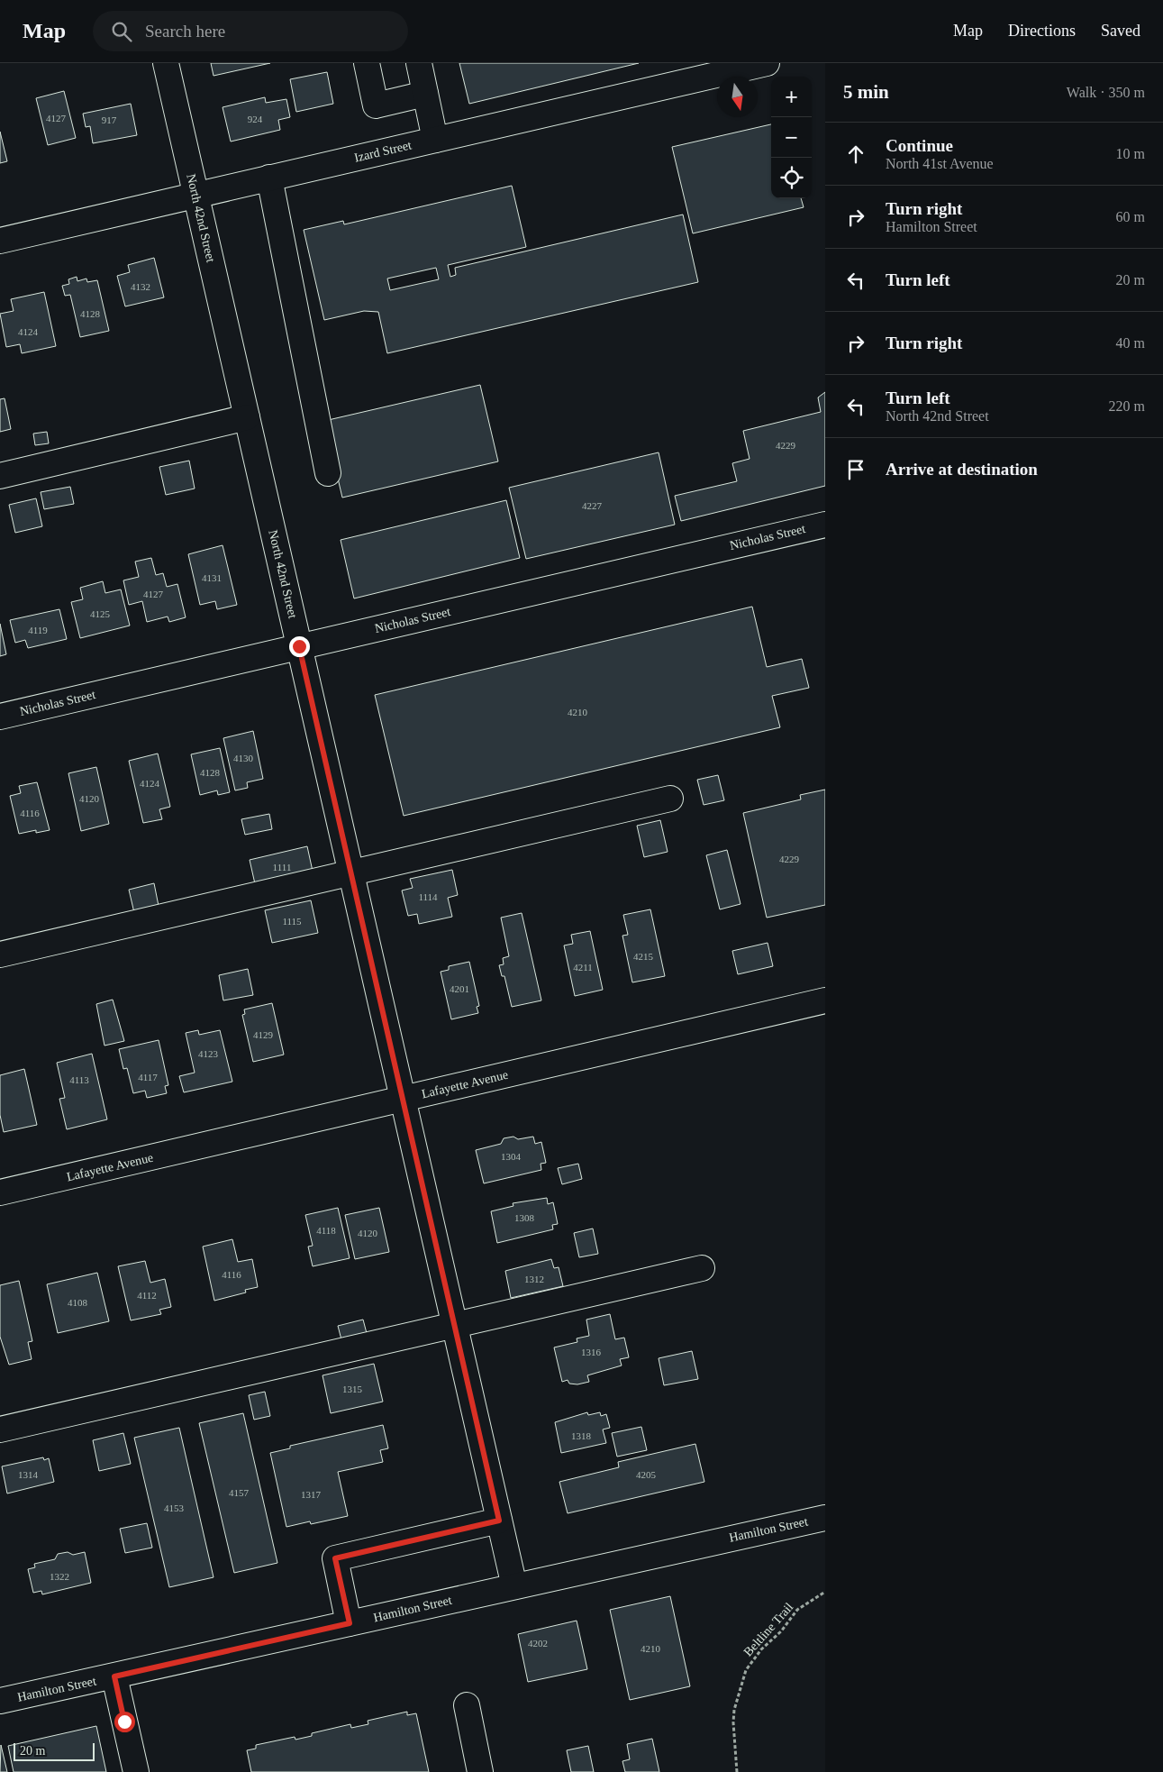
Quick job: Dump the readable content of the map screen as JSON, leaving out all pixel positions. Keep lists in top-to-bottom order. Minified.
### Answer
{"streets":{"street":["Izard Street","North 42nd Street","Nicholas Street","Lafayette Avenue","Hamilton Street"],"path":["Beltline Trail"]},"crossings":[["Izard Street","North 42nd Street"],["North 42nd Street","Nicholas Street"],["North 42nd Street","Lafayette Avenue"],["North 42nd Street","Hamilton Street"]],"house_numbers":["4127","924","917","4132","4128","4124","4229","4227","4131","4127","4125","4119","4210","4130","4128","4124","4120","4116","4229","1111","1114","1115","4215","4211","4201","4129","4123","4117","4113","1304","1308","4118","4120","4116","1312","4112","4108","1316","1315","1318","1314","4205","4157","1317","4153","1322","4202","4210"],"scale_bar":"20 m","north":"bottom","page":{"header":"Map","search":"Search here","nav":["Map","Directions","Saved"],"heading":["5 min","Walk · 350 m"],"map_buttons":["+","−"],"list":[["Continue","North 41st Avenue","10 m"],["Turn right","Hamilton Street","60 m"],["Turn left","20 m"],["Turn right","40 m"],["Turn left","North 42nd Street","220 m"],"Arrive at destination"],"scale":"20 m"}}
